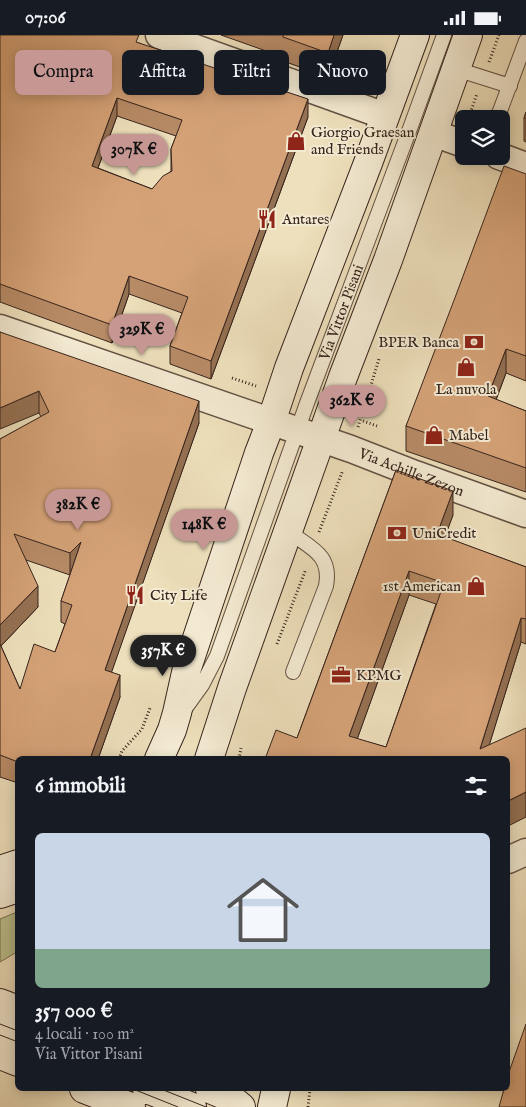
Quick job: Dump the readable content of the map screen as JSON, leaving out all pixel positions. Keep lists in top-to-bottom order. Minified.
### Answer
{"streets":{"street":["Via Vittor Pisani","Via Achille Zezon"]},"crossings":[["Via Vittor Pisani","Via Achille Zezon"]],"places":{"shop":["Giorgio Graesan and Friends","La nuvola","Mabel","1st American"],"restaurant":["Antares","City Life"],"bank":["BPER Banca","UniCredit"],"office":["KPMG"]},"page":{"status":"07:06","chip":["Compra","Affitta","Filtri","Nuovo"],"price":["307K €","329K €","362K €","382K €","148K €","357K €"],"heading":"6 immobili","list":[{"name":"357 000 €","note":"4 locali · 100 m² · Via Vittor Pisani"}]}}
